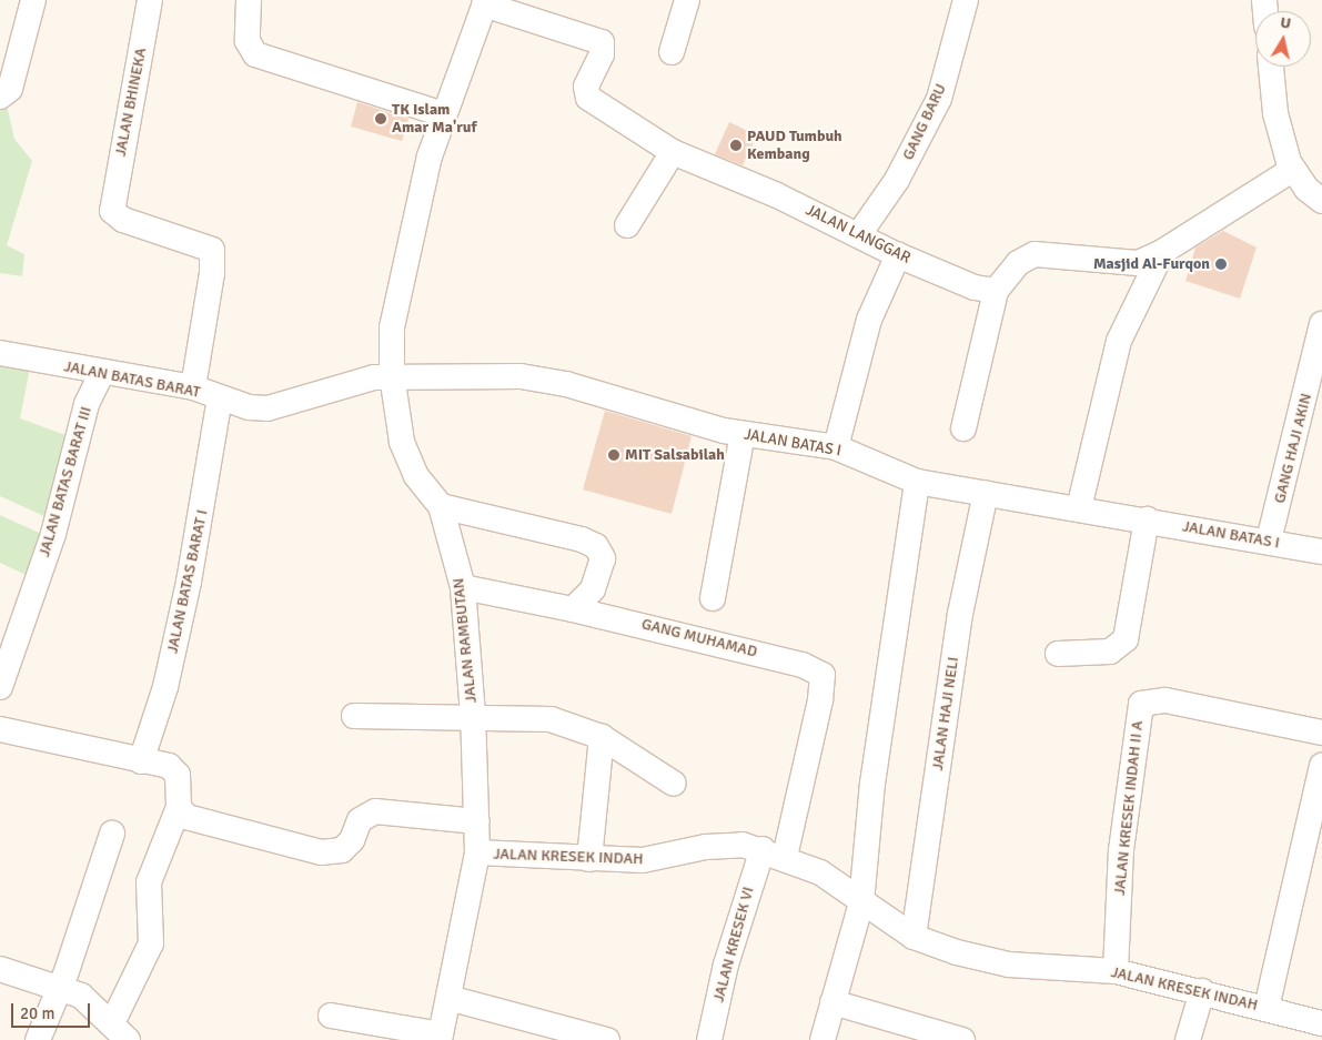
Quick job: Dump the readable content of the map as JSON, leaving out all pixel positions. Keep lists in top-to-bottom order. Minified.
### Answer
{"streets":{"street":["JALAN BHINEKA","GANG BARU","JALAN LANGGAR","JALAN BATAS BARAT","JALAN BATAS I","GANG HAJI AKIN","JALAN BATAS BARAT III","JALAN BATAS BARAT I","GANG MUHAMAD","JALAN RAMBUTAN","JALAN HAJI NELI","JALAN KRESEK INDAH II A","JALAN KRESEK INDAH","JALAN KRESEK VI"]},"crossings":[["JALAN BHINEKA","JALAN BATAS BARAT"],["GANG BARU","JALAN LANGGAR"],["JALAN LANGGAR","JALAN RAMBUTAN"],["JALAN BATAS BARAT","JALAN BATAS I"],["JALAN BATAS BARAT","JALAN BATAS BARAT III"],["JALAN BATAS BARAT","JALAN BATAS BARAT I"],["JALAN BATAS BARAT","JALAN RAMBUTAN"],["JALAN BATAS I","GANG HAJI AKIN"],["JALAN BATAS I","JALAN RAMBUTAN"],["JALAN BATAS I","JALAN HAJI NELI"],["GANG MUHAMAD","JALAN RAMBUTAN"],["GANG MUHAMAD","JALAN KRESEK VI"],["JALAN RAMBUTAN","JALAN KRESEK INDAH"],["JALAN HAJI NELI","JALAN KRESEK INDAH"],["JALAN KRESEK INDAH II A","JALAN KRESEK INDAH"],["JALAN KRESEK INDAH","JALAN KRESEK VI"]],"places":["TK Islam Amar Ma'ruf","PAUD Tumbuh Kembang","Masjid Al-Furqon","MIT Salsabilah"],"scale_bar":"20 m","north":"top"}
